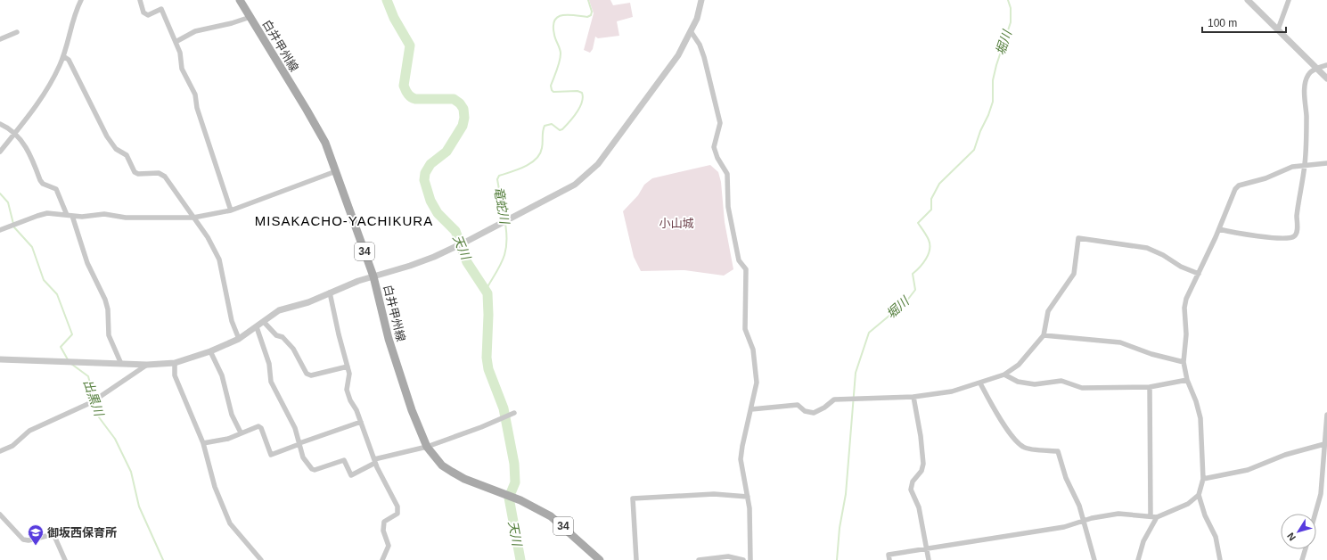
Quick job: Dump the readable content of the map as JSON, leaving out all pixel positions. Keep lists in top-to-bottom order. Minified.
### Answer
{"streets":{"main road":["白井甲州線","34"]},"districts":["MISAKACHO-YACHIKURA"],"water":["堀川","竜蛇川","天川","出黒川"],"parks":["小山城"],"places":{"school or university":["御坂西保育所"]},"scale_bar":"100 m","north":"bottom left"}
